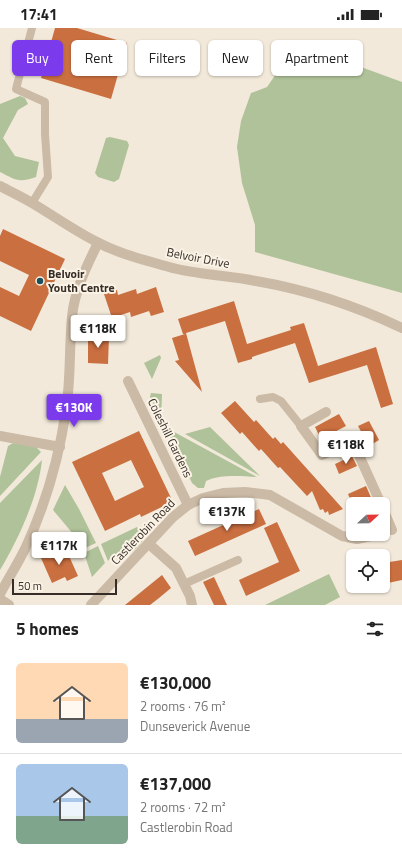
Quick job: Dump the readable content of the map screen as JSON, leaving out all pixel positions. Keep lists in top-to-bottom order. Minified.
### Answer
{"streets":{"street":["Belvoir Drive","Coleshill Gardens","Castlerobin Road"]},"crossings":[["Coleshill Gardens","Castlerobin Road"]],"places":["Belvoir Youth Centre"],"scale_bar":"50 m","north":"right","page":{"status":"17:41","chip":["Buy","Rent","Filters","New","Apartment"],"price":["€118K","€130K","€118K","€137K","€117K"],"scale":"50 m","heading":"5 homes","list":[{"name":"€130,000","note":"2 rooms · 76 m² · Dunseverick Avenue"},{"name":"€137,000","note":"2 rooms · 72 m² · Castlerobin Road"}]}}
